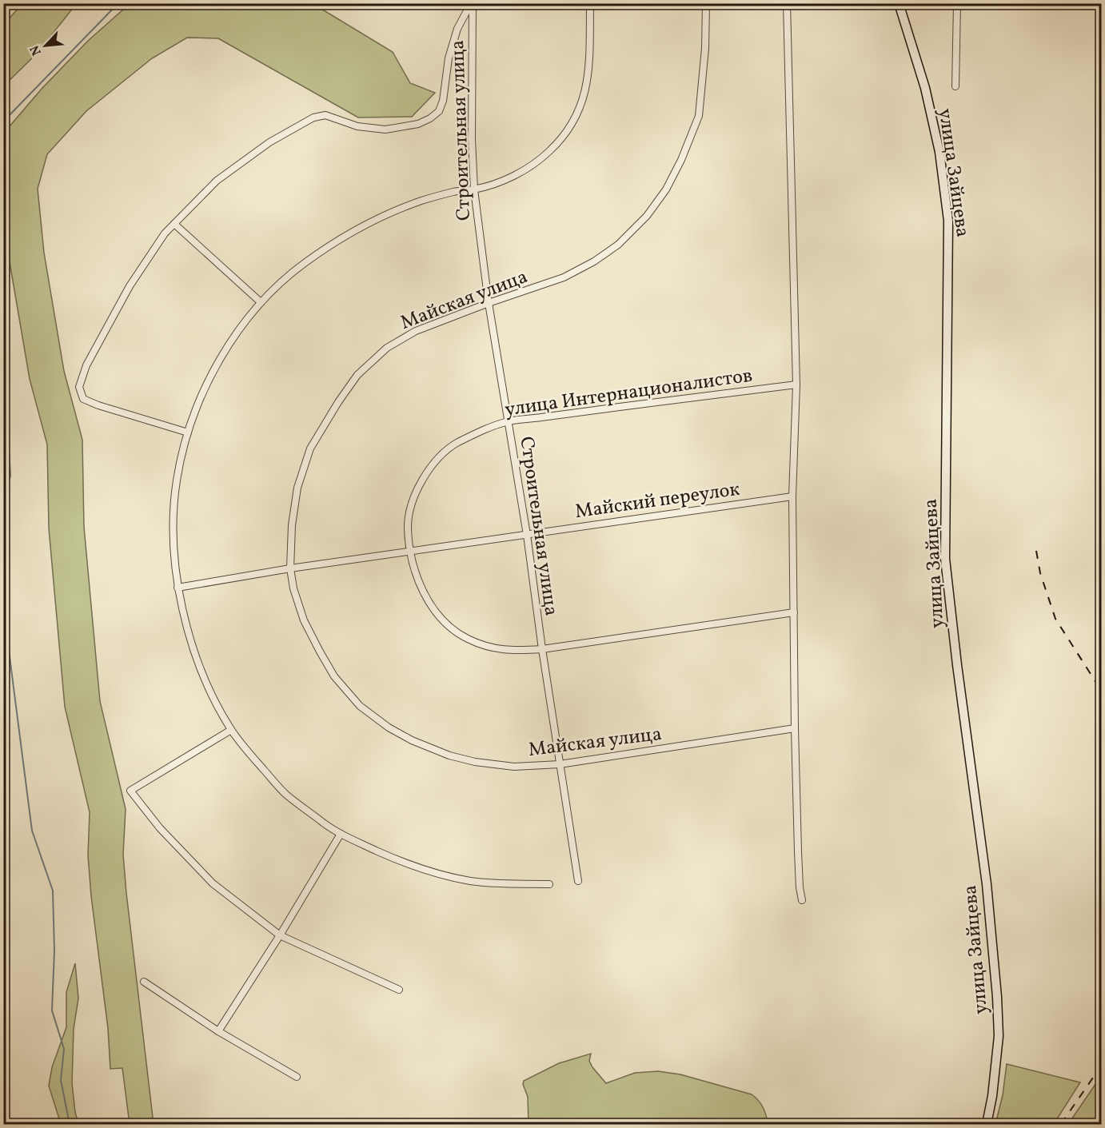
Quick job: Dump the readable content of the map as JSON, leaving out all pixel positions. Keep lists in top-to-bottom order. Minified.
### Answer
{"streets":{"street":["Строительная улица","улица Зайцева","Майская улица","улица Интернационалистов","Майский переулок"]},"crossings":[["Строительная улица","Майская улица"],["Строительная улица","улица Интернационалистов"],["Строительная улица","Майский переулок"],["Майская улица","Майский переулок"],["улица Интернационалистов","Майский переулок"]],"north":"bottom left"}
